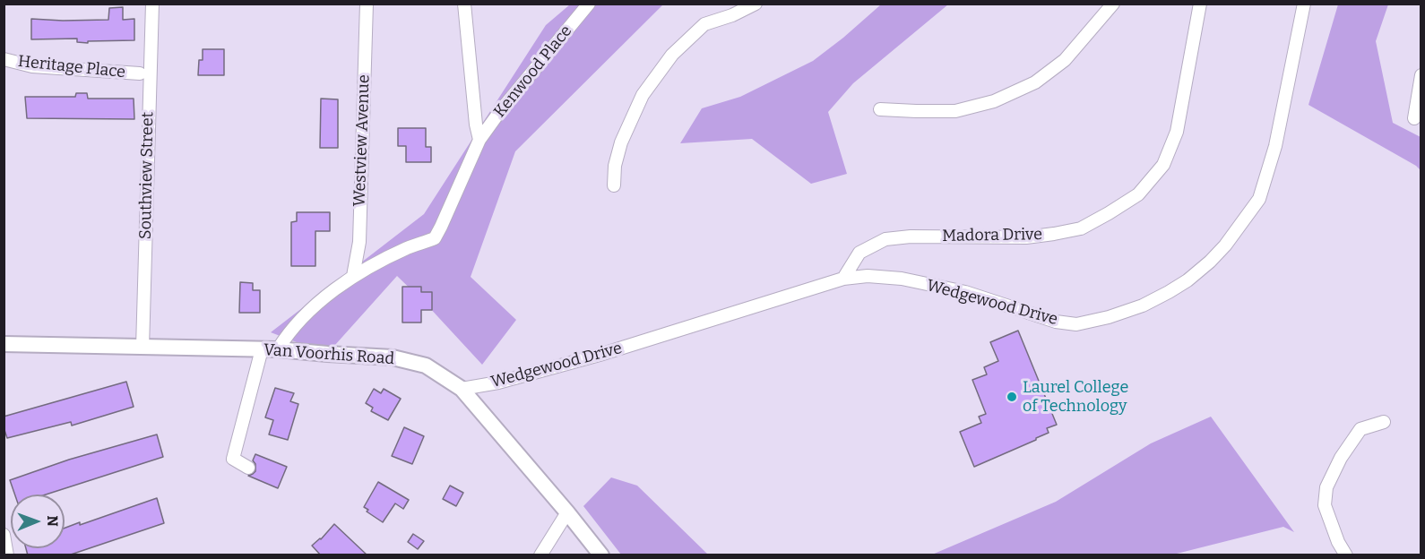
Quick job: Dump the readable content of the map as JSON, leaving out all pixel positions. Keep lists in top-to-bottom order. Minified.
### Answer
{"streets":{"street":["Heritage Place","Kenwood Place","Westview Avenue","Southview Street","Madora Drive","Wedgewood Drive","Van Voorhis Road"]},"crossings":[["Kenwood Place","Westview Avenue"],["Kenwood Place","Van Voorhis Road"],["Southview Street","Van Voorhis Road"],["Madora Drive","Wedgewood Drive"],["Wedgewood Drive","Van Voorhis Road"]],"places":["Laurel College of Technology"],"north":"right"}
